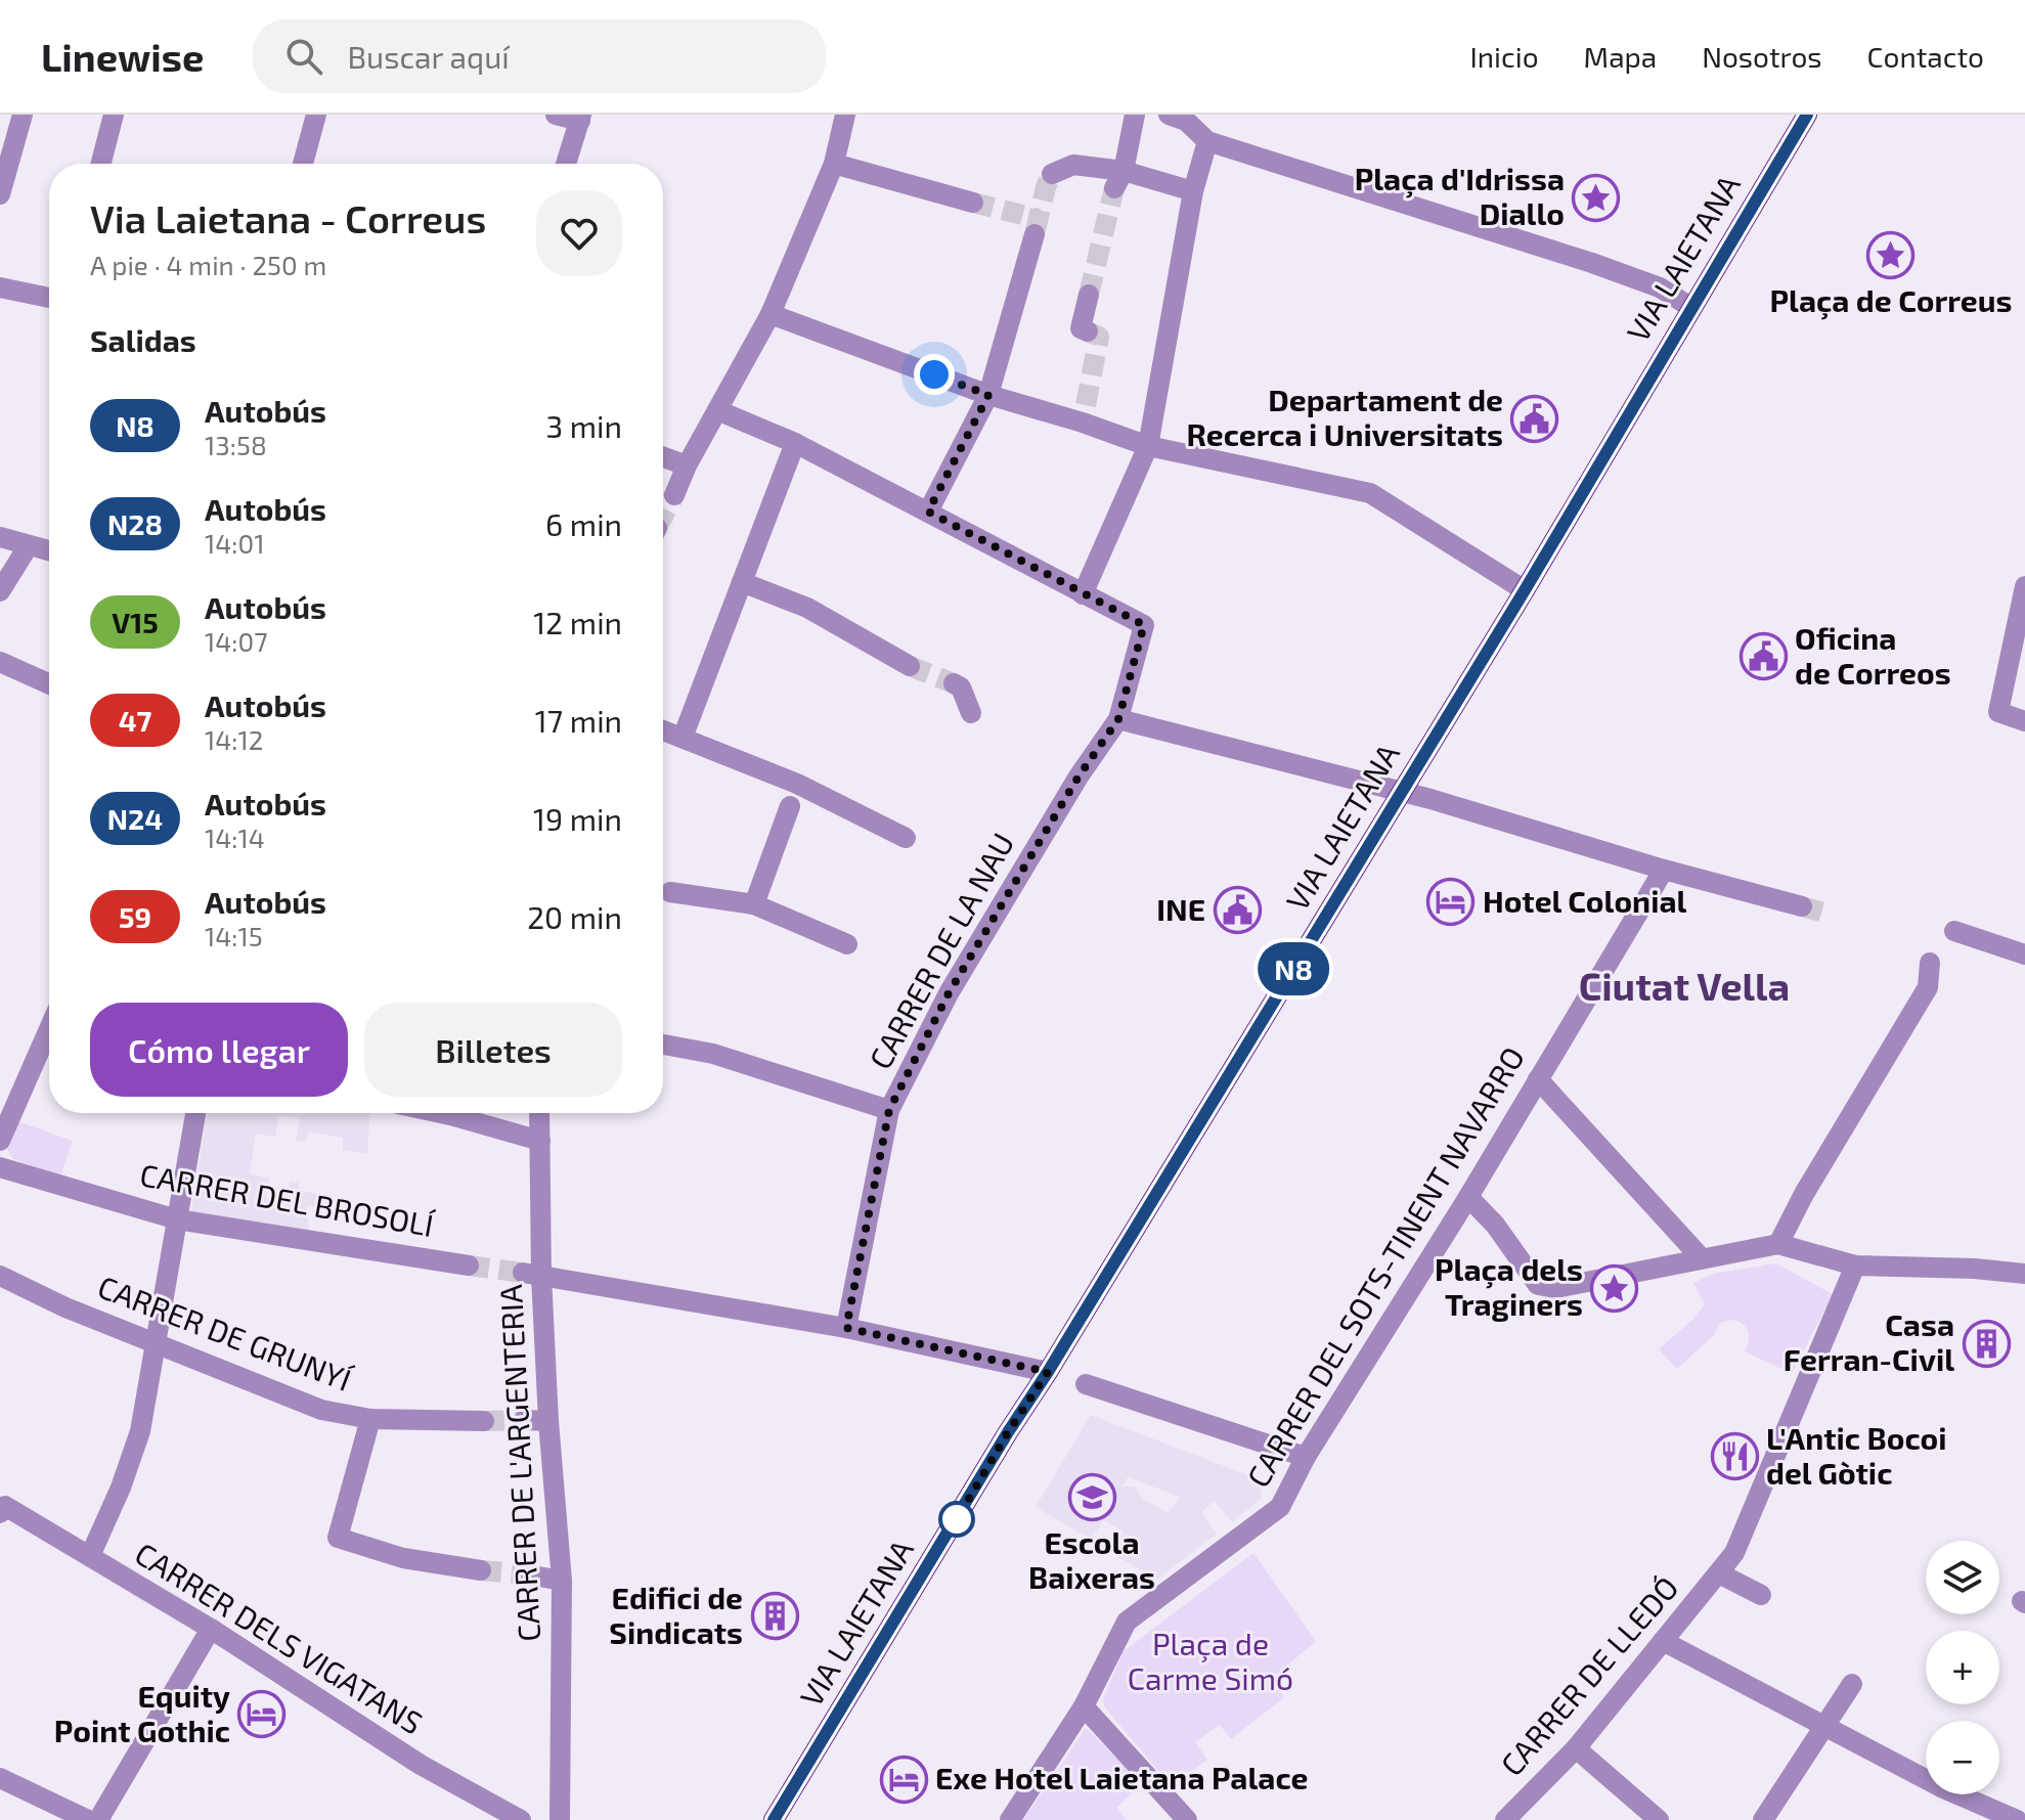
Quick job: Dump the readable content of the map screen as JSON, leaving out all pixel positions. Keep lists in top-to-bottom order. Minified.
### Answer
{"streets":{"main road":["VIA LAIETANA"],"street":["CARRER DE LA NAU","CARRER DEL BROSOLÍ","CARRER DEL SOTS-TINENT NAVARRO","CARRER DE GRUNYÍ","CARRER DE L'ARGENTERIA","CARRER DELS VIGATANS","CARRER DE LLEDÓ"]},"districts":["Ciutat Vella"],"parks":["Plaça de Carme Simó"],"places":{"place":["Plaça d'Idrissa Diallo","Plaça de Correus","Plaça dels Traginers"],"public building":["Departament de Recerca i Universitats","Oficina de Correos","INE"],"hotel":["Hotel Colonial","Equity Point Gothic","Exe Hotel Laietana Palace"],"building":["Casa Ferran-Civil","Edifici de Sindicats"],"restaurant":["L'Antic Bocoi del Gòtic"],"school or university":["Escola Baixeras"]},"lines":["bus line N8"],"page":{"header":"Linewise","search":"Buscar aquí","nav":["Inicio","Mapa","Nosotros","Contacto"],"on_map":"N8","heading":[["Via Laietana - Correus","A pie · 4 min · 250 m"],"Salidas"],"list":[{"mark":"N8","name":"Autobús","note":"13:58","value":"3 min"},{"mark":"N28","name":"Autobús","note":"14:01","value":"6 min"},{"mark":"V15","name":"Autobús","note":"14:07","value":"12 min"},{"mark":"47","name":"Autobús","note":"14:12","value":"17 min"},{"mark":"N24","name":"Autobús","note":"14:14","value":"19 min"},{"mark":"59","name":"Autobús","note":"14:15","value":"20 min"}],"buttons":["Cómo llegar","Billetes"],"map_buttons":["+","−"]}}
